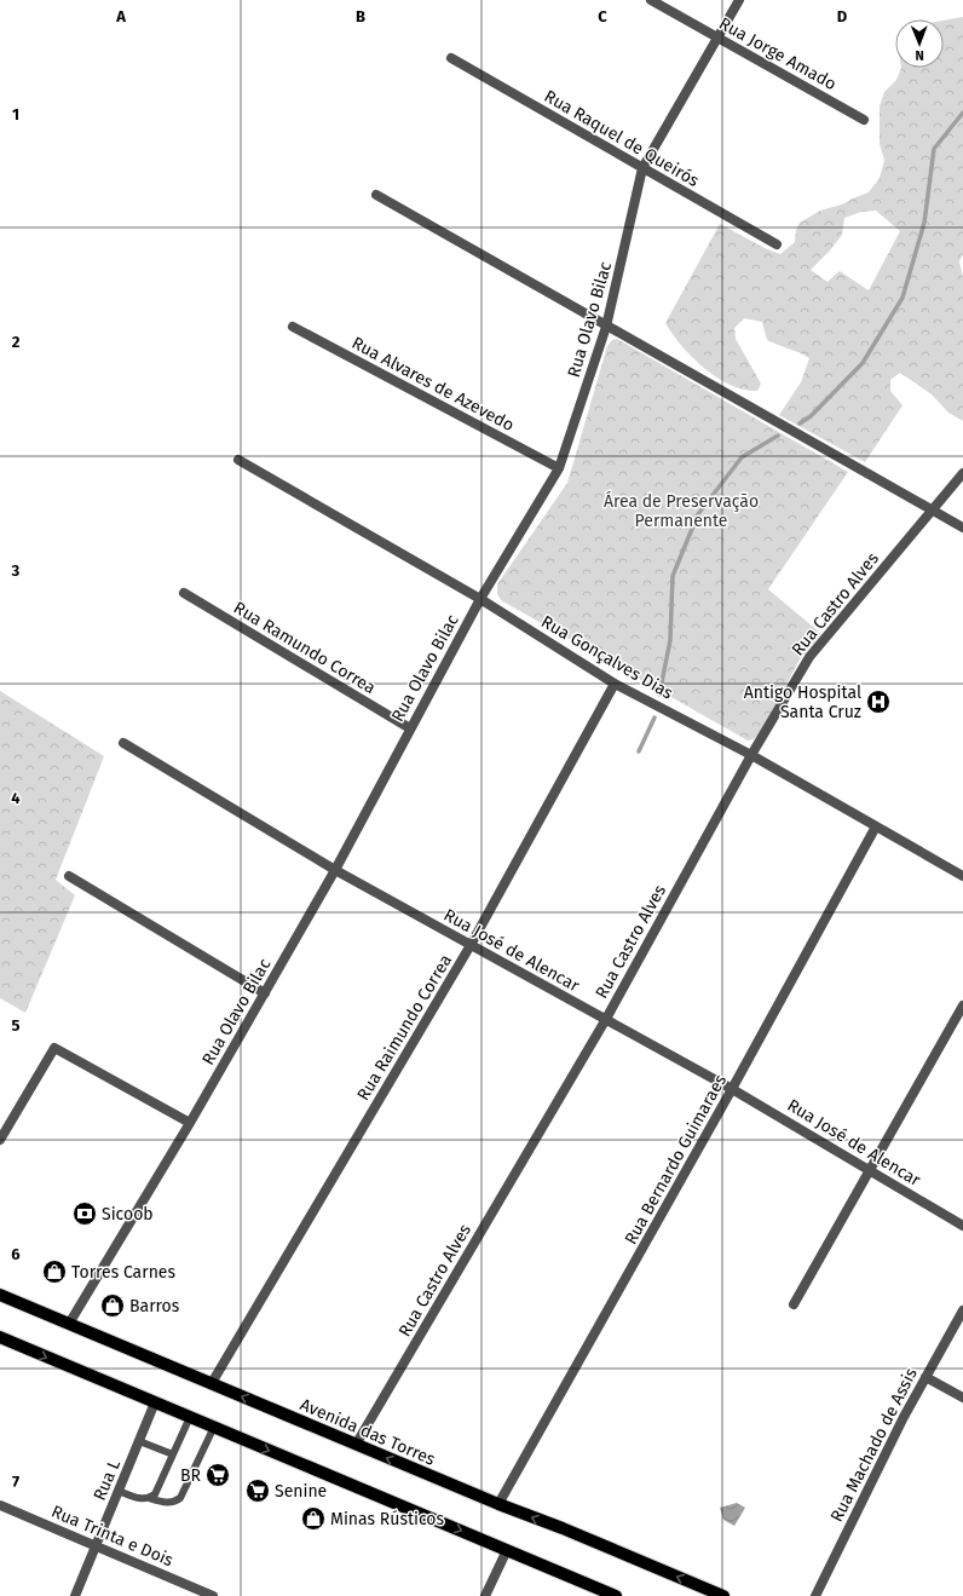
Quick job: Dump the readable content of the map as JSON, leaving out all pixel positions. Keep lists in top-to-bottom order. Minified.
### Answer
{"streets":{"main road":["Avenida das Torres"],"street":["Rua Jorge Amado","Rua Raquel de Queirós","Rua Olavo Bilac","Rua Alvares de Azevedo","Rua Castro Alves","Rua Ramundo Correa","Rua Gonçalves Dias","Rua José de Alencar","Rua Raimundo Correa","Rua Bernardo Guimaraes","Rua Machado de Assis","Rua L","Rua Trinta e Dois"]},"crossings":[["Rua Jorge Amado","Rua Olavo Bilac"],["Rua Raquel de Queirós","Rua Olavo Bilac"],["Rua Olavo Bilac","Rua Alvares de Azevedo"],["Rua Olavo Bilac","Rua Ramundo Correa"],["Rua Olavo Bilac","Rua Gonçalves Dias"],["Rua Olavo Bilac","Rua José de Alencar"],["Rua Olavo Bilac","Avenida das Torres"],["Rua Castro Alves","Rua Gonçalves Dias"],["Rua Castro Alves","Rua José de Alencar"],["Rua Castro Alves","Avenida das Torres"],["Rua Gonçalves Dias","Rua Raimundo Correa"],["Rua Gonçalves Dias","Rua Bernardo Guimaraes"],["Rua José de Alencar","Rua Raimundo Correa"],["Rua José de Alencar","Rua Bernardo Guimaraes"],["Rua Raimundo Correa","Avenida das Torres"],["Rua Bernardo Guimaraes","Avenida das Torres"],["Rua L","Rua Trinta e Dois"]],"parks":["Área de Preservação Permanente"],"places":{"hospital":["Antigo Hospital Santa Cruz"],"bank":["Sicoob"],"shop":["Torres Carnes","Barros","Minas Rústicos"],"supermarket":["BR","Senine"]},"north":"bottom","grid":{"columns":["A","B","C","D"],"rows":["1","2","3","4","5","6","7"]}}
